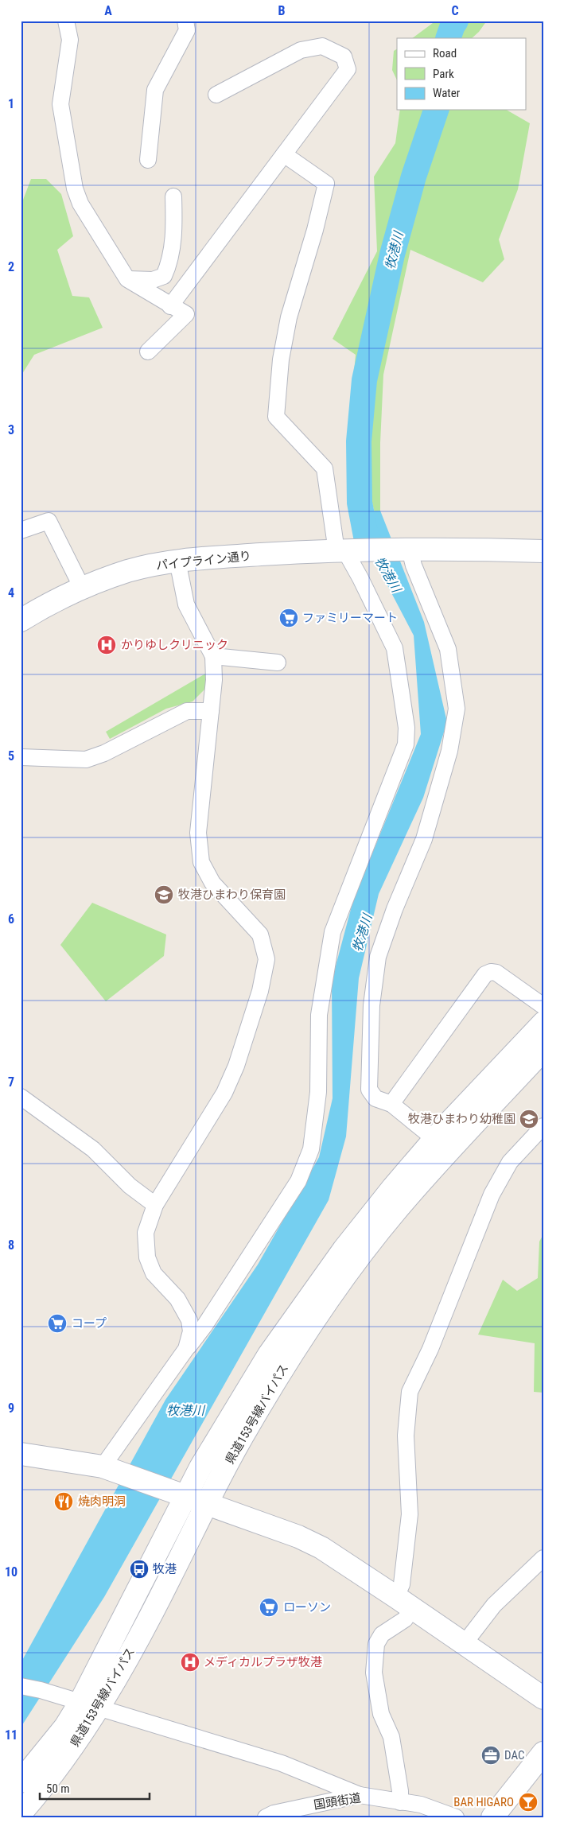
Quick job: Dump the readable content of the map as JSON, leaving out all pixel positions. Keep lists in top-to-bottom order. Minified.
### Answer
{"streets":{"main road":["パイプライン通り","県道153号線バイパス"],"street":["国頭街道"]},"water":["牧港川"],"places":{"supermarket":["ファミリーマート","コープ","ローソン"],"hospital":["かりゆしクリニック","メディカルプラザ牧港"],"school or university":["牧港ひまわり保育園","牧港ひまわり幼稚園"],"restaurant":["焼肉明洞"],"bus stop":["牧港"],"office":["DAC"],"bar":["BAR HIGARO"]},"legend":["Road","Park","Water"],"scale_bar":"50 m","grid":{"columns":["A","B","C"],"rows":["1","2","3","4","5","6","7","8","9","10","11"]}}
